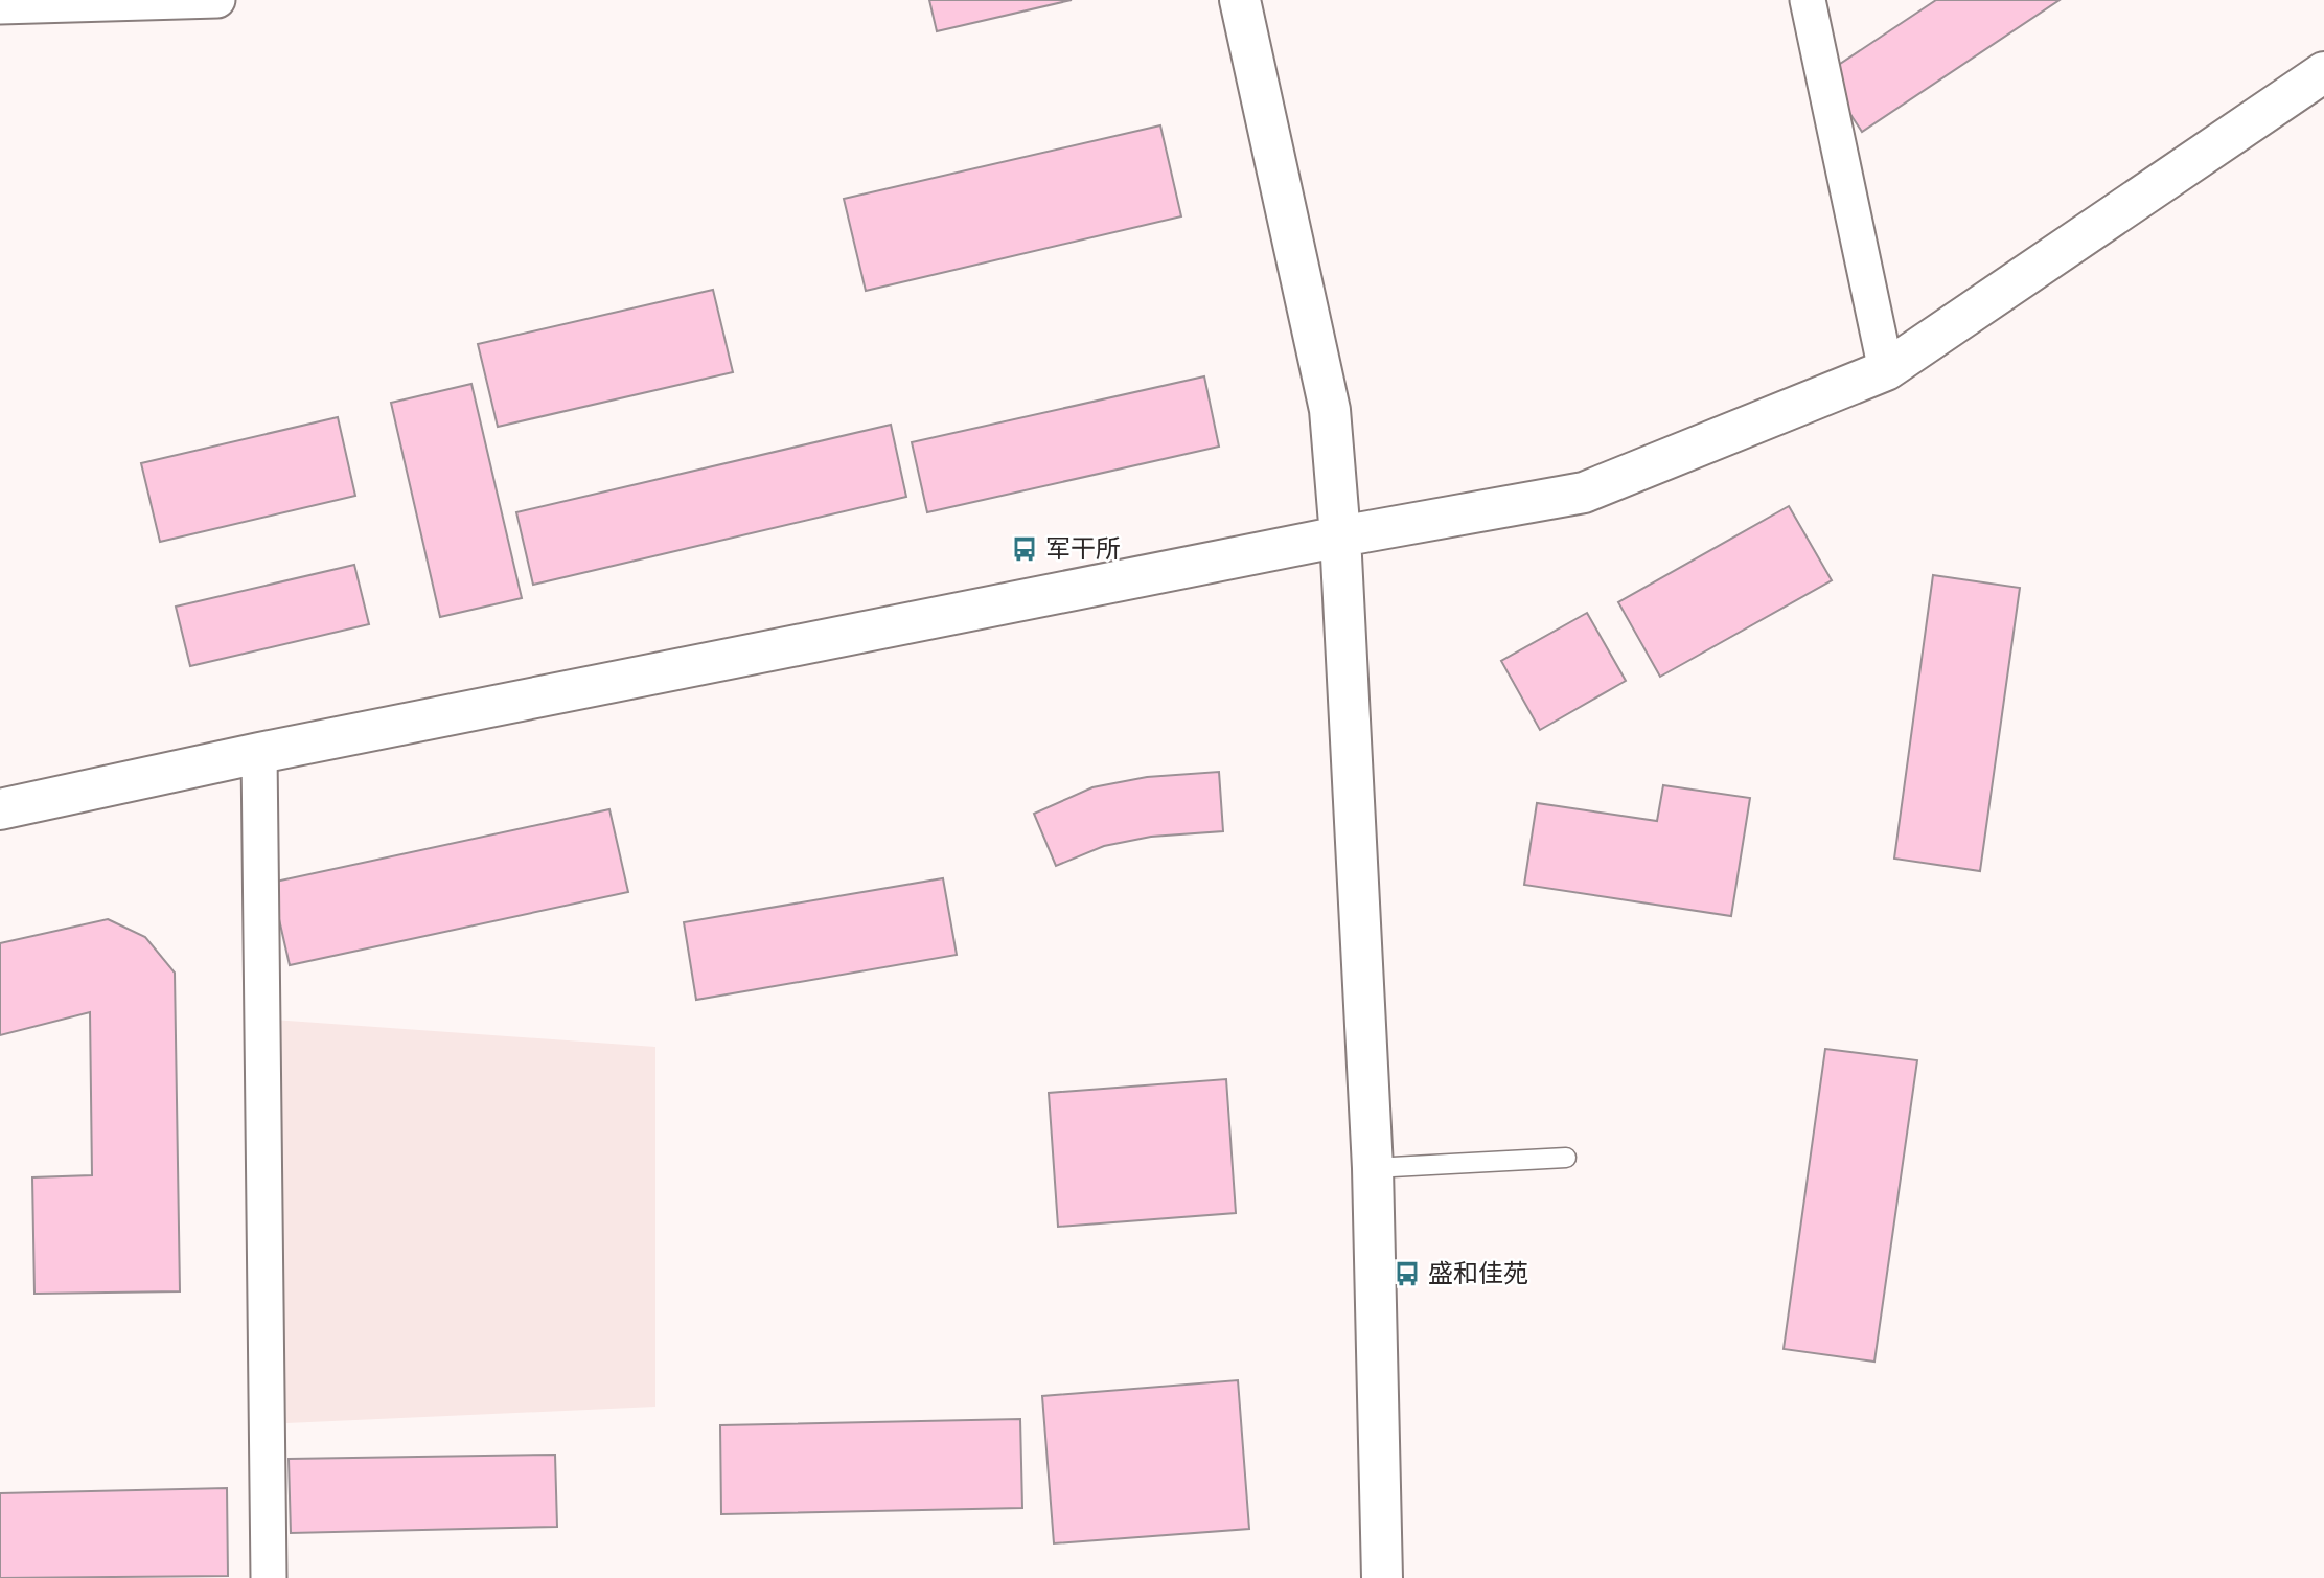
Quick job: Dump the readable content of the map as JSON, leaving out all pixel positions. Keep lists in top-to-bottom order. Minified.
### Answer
{"places":{"bus stop":["军干所","盛和佳苑"]}}
